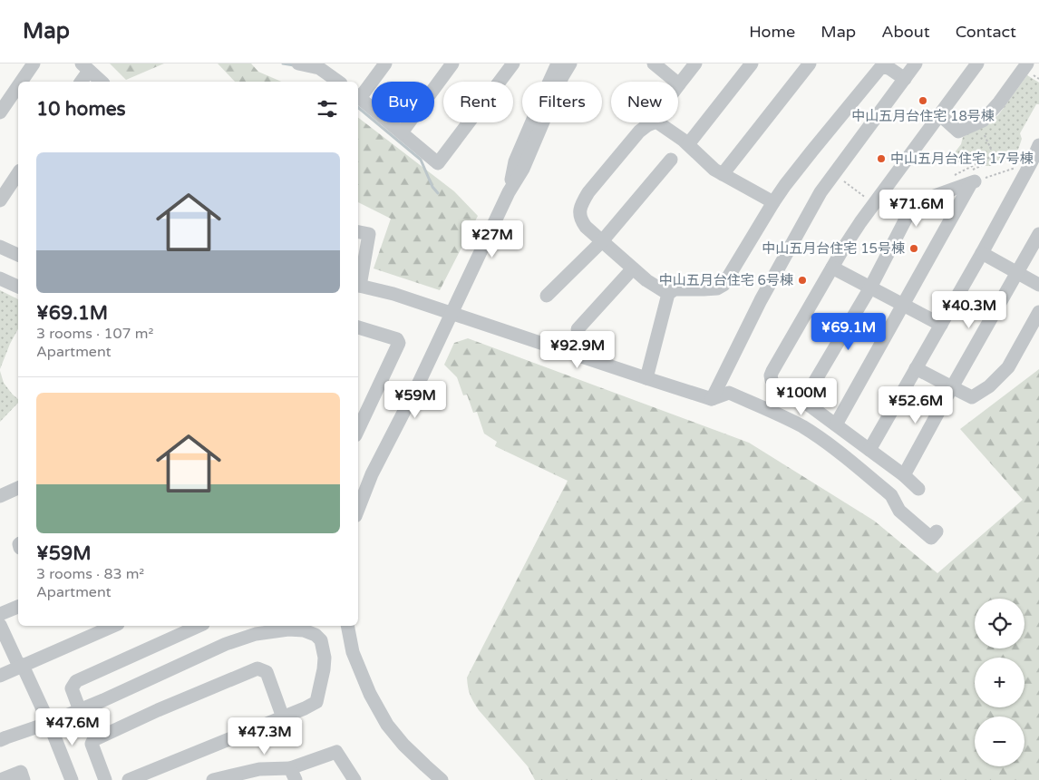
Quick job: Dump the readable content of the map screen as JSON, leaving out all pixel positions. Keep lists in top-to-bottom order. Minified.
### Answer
{"places":["中山五月台住宅 18号棟","中山五月台住宅 17号棟","中山五月台住宅 15号棟","中山五月台住宅 6号棟"],"page":{"header":"Map","nav":["Home","Map","About","Contact"],"chip":["Buy","Rent","Filters","New"],"heading":"10 homes","list":[{"name":"¥69.1M","note":"3 rooms · 107 m² · Apartment"},{"name":"¥59M","note":"3 rooms · 83 m² · Apartment"}],"price":["¥71.6M","¥27M","¥40.3M","¥69.1M","¥92.9M","¥100M","¥59M","¥52.6M","¥47.6M","¥47.3M"],"map_buttons":["+","−"]}}
